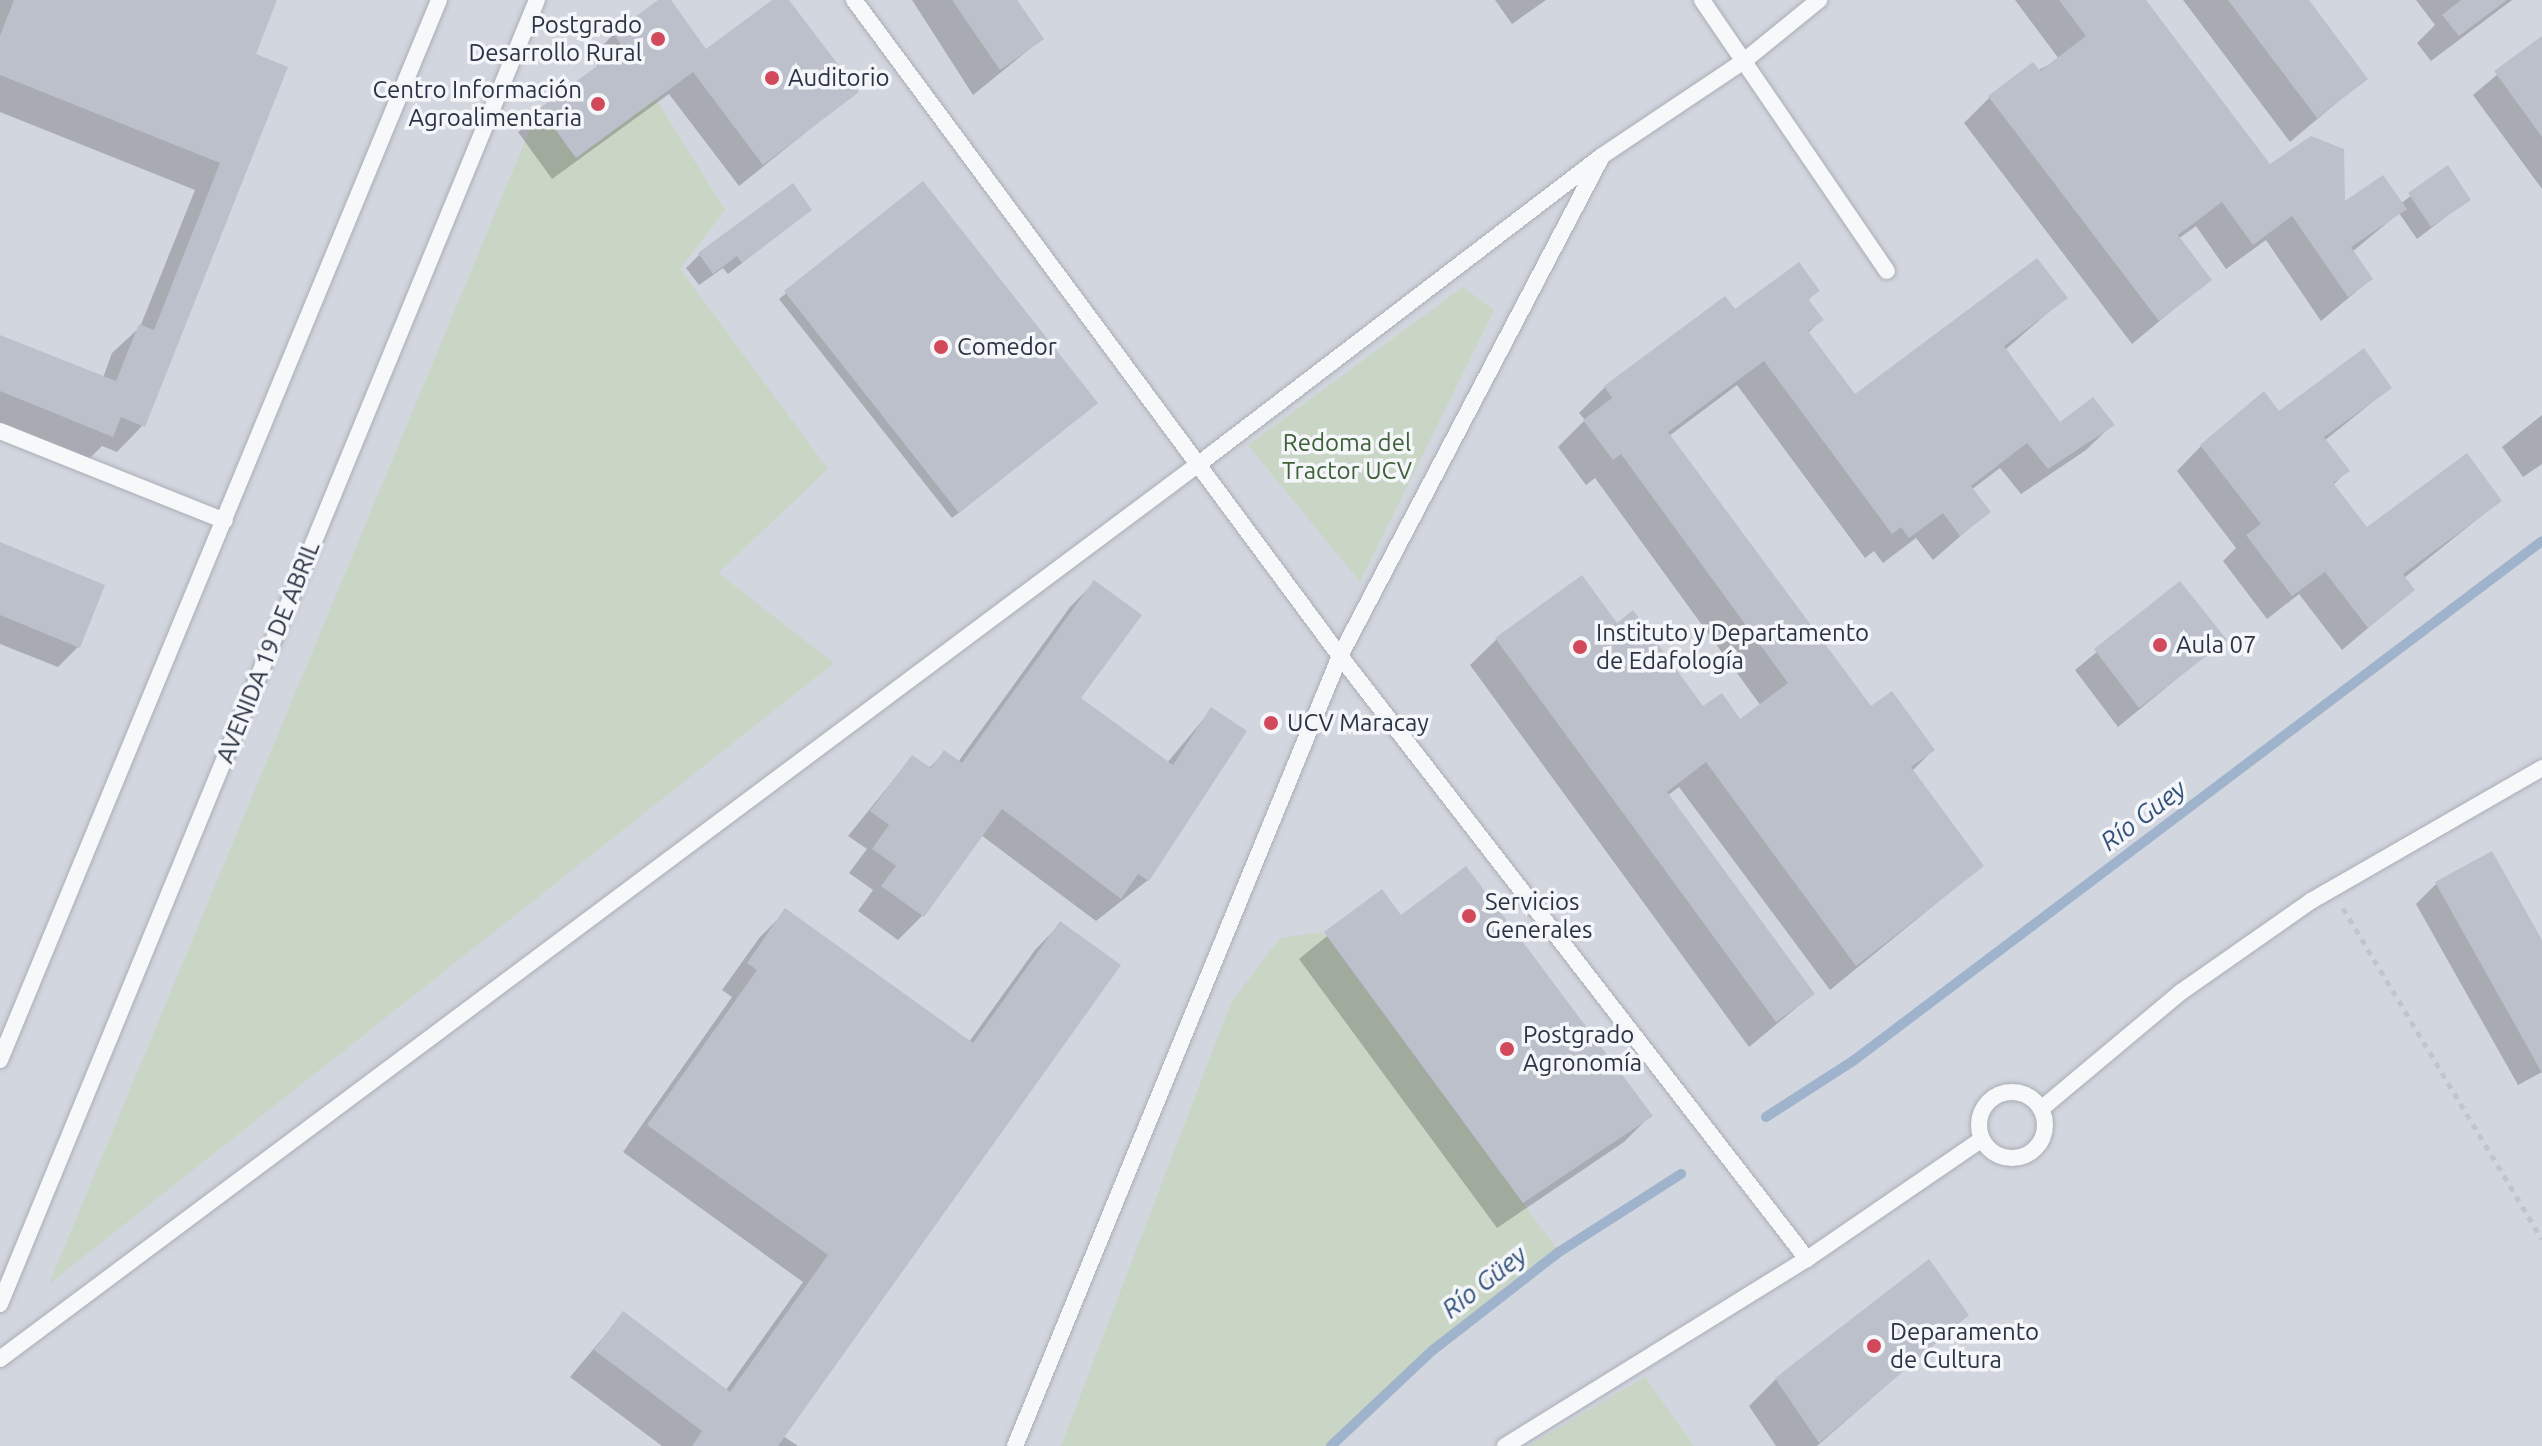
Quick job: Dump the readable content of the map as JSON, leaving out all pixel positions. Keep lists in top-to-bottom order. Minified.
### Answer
{"streets":{"lane":["AVENIDA 19 DE ABRIL"]},"water":["Río Guey","Río Güey"],"parks":["Redoma del Tractor UCV"],"places":["Postgrado Desarrollo Rural","Auditorio","Centro Información Agroalimentaria","Comedor","Aula 07","Instituto y Departamento de Edafología","UCV Maracay","Servicios Generales","Postgrado Agronomía","Deparamento de Cultura"]}
